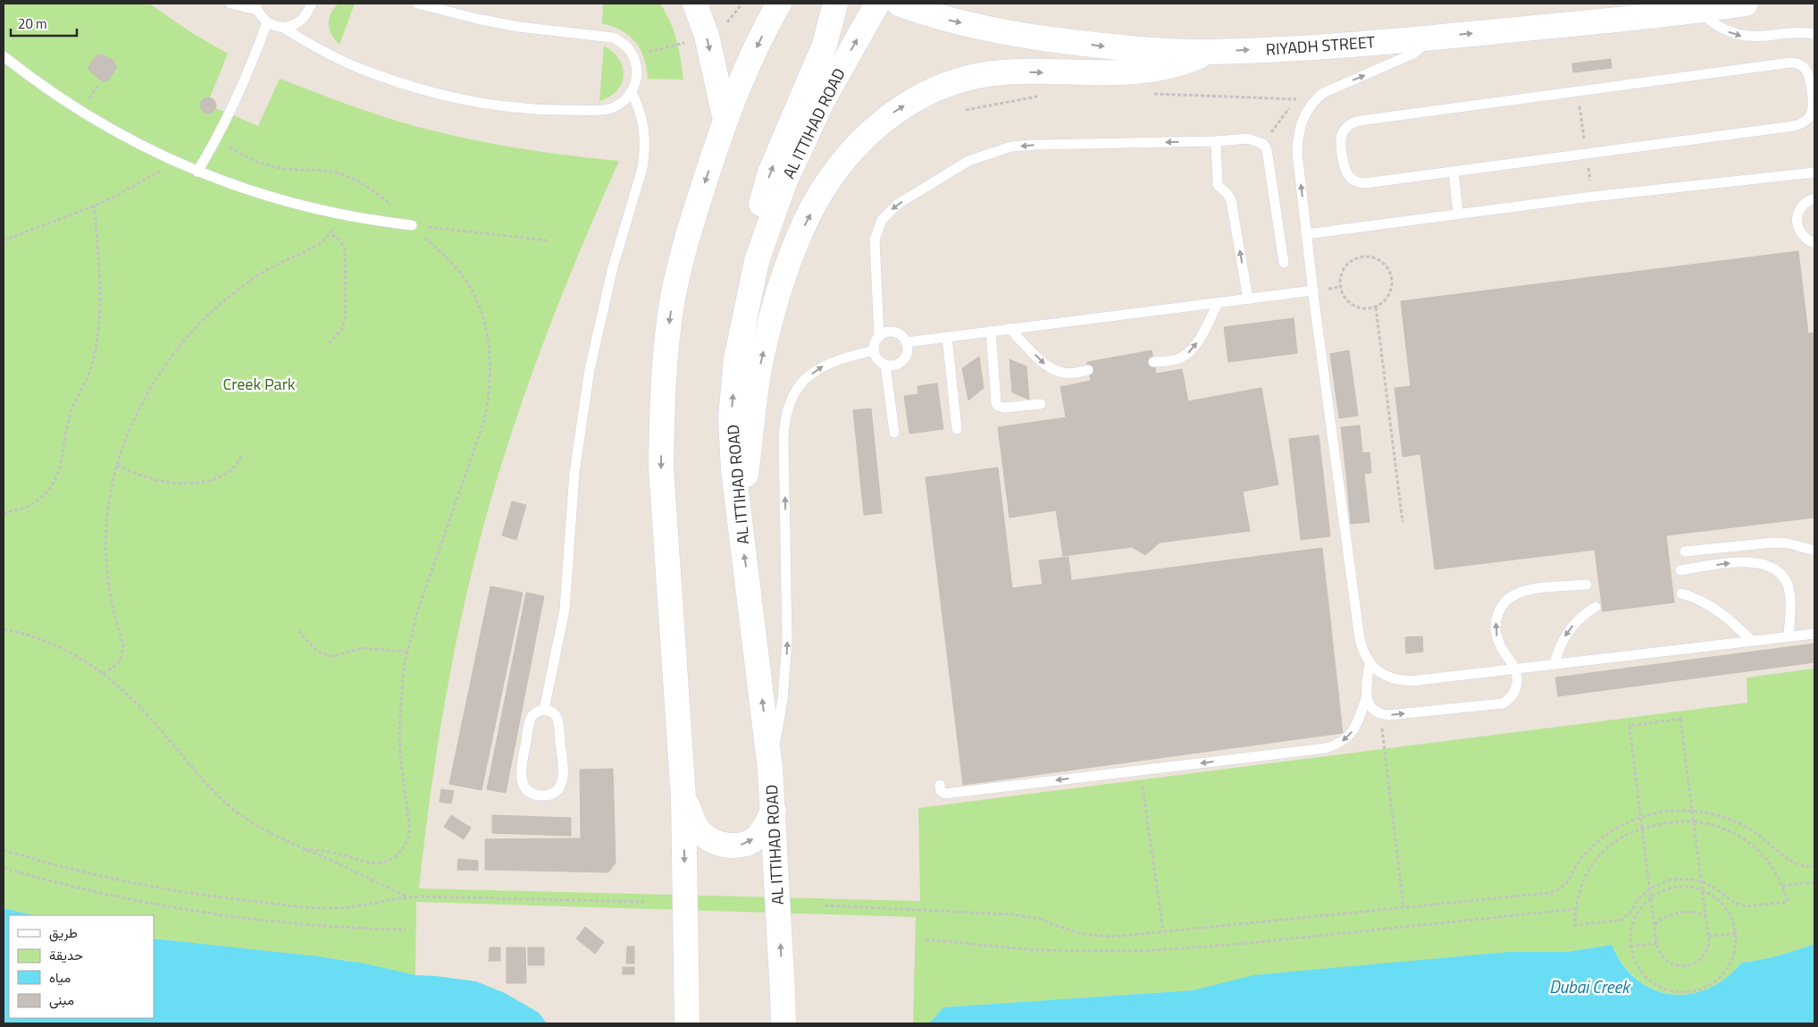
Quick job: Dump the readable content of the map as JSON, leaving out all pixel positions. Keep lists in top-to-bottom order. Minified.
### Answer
{"streets":{"main road":["RIYADH STREET","AL ITTIHAD ROAD"]},"one_way":["RIYADH STREET"],"water":["Dubai Creek"],"parks":["Creek Park"],"legend":["طريق","حديقة","مياه","مبنى"],"scale_bar":"20 m"}
